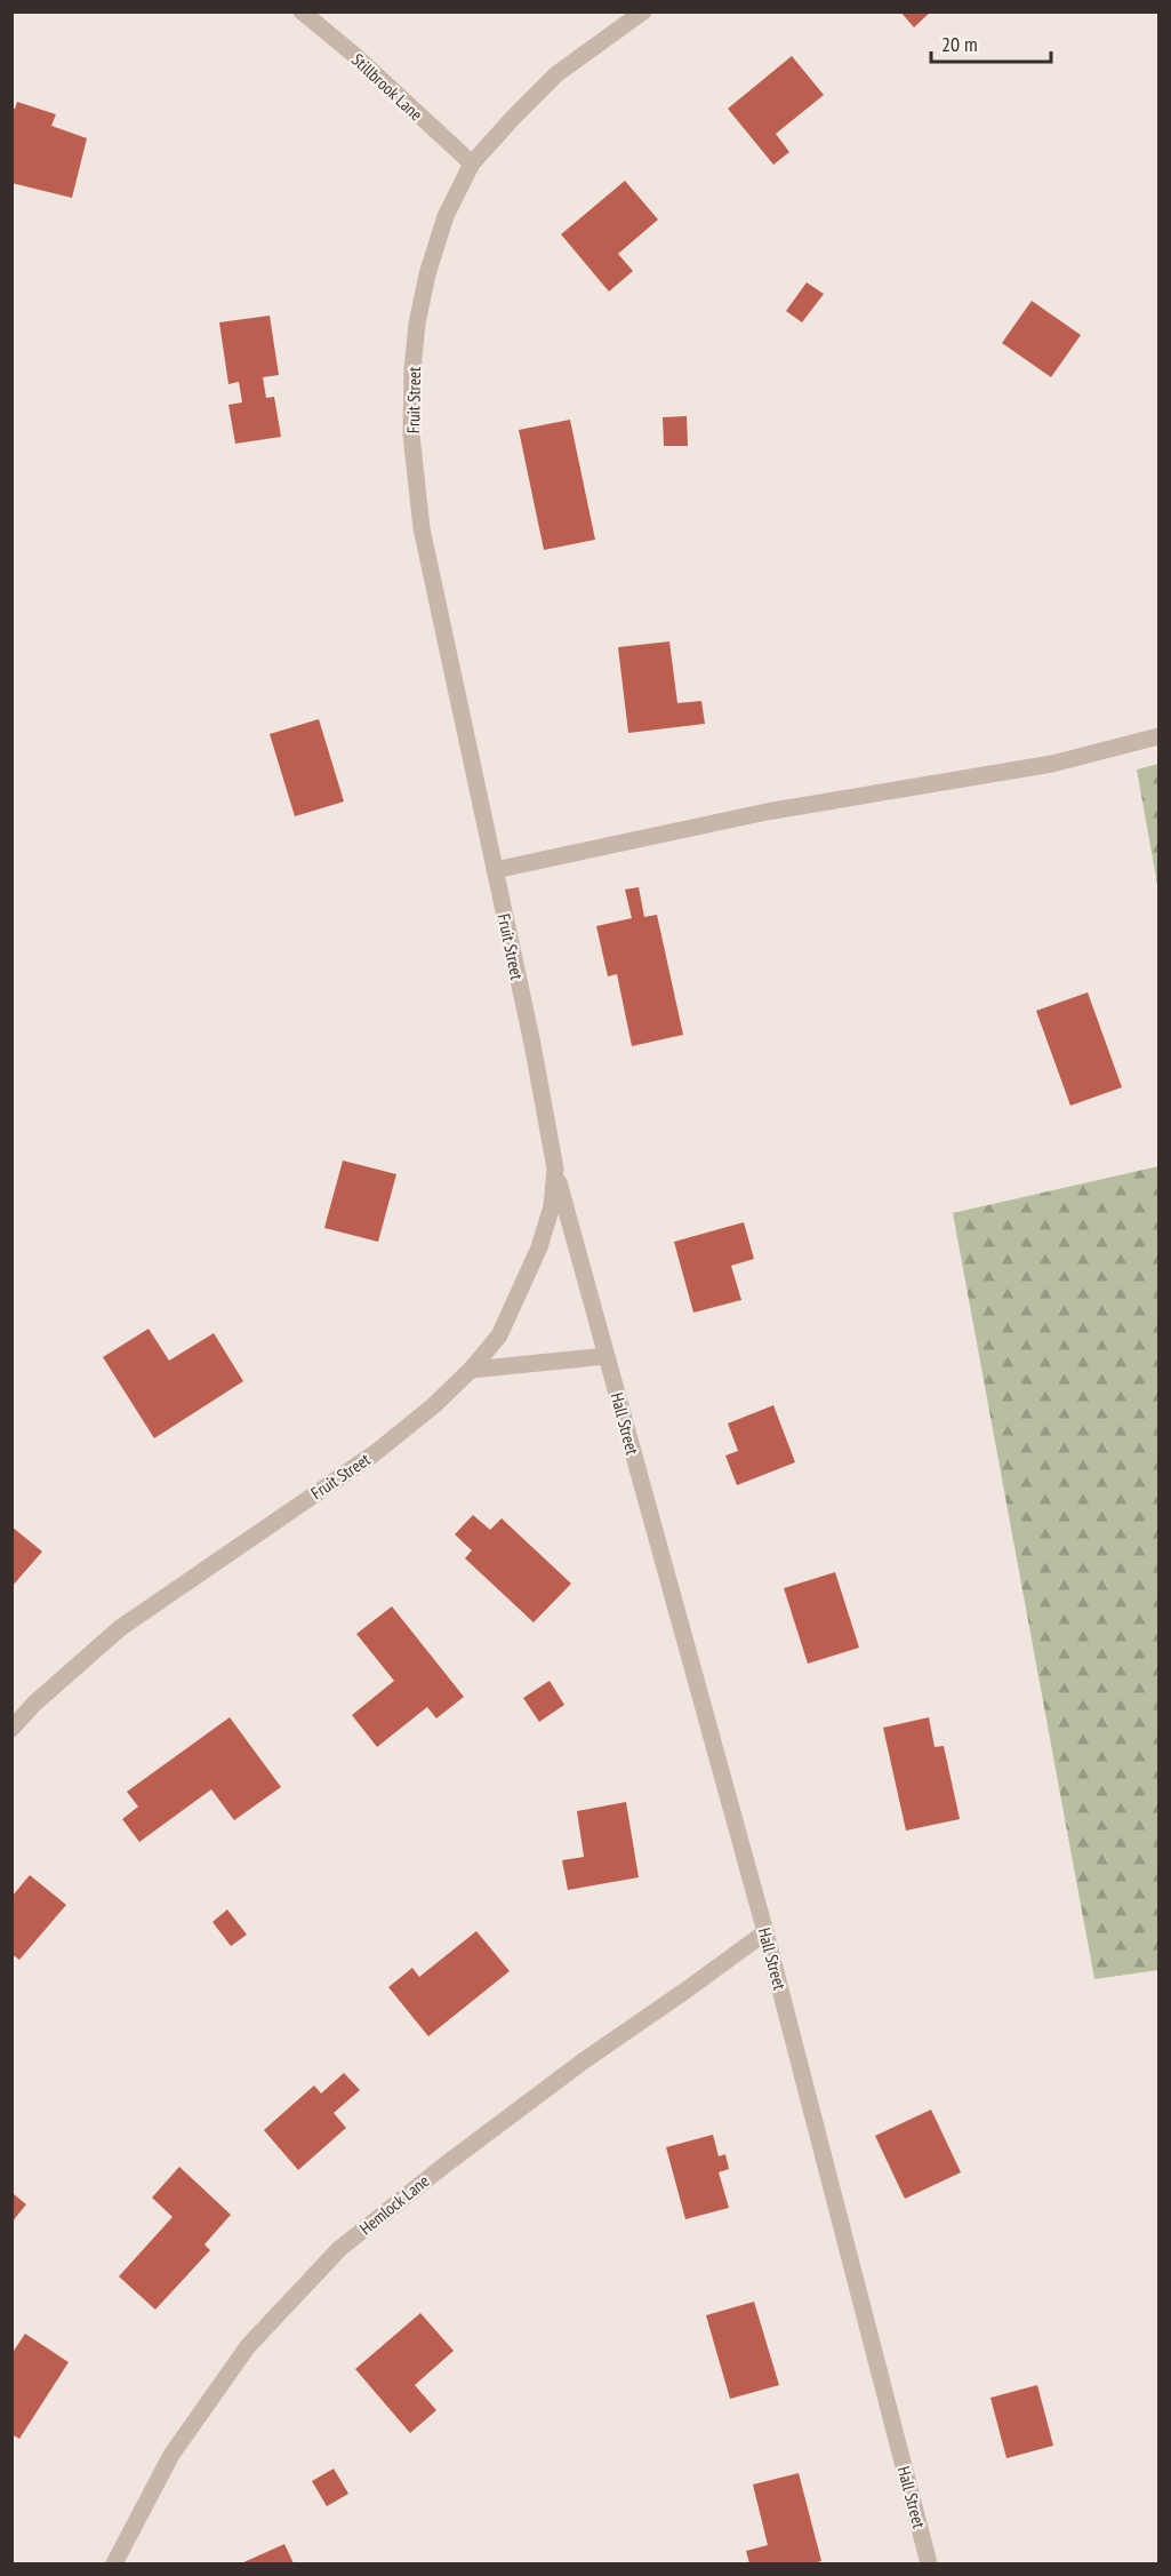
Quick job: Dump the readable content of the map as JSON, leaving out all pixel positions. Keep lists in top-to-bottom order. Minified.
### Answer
{"streets":{"street":["Stillbrook Lane","Fruit Street","Hall Street","Hemlock Lane"]},"crossings":[["Stillbrook Lane","Fruit Street"],["Fruit Street","Hall Street"],["Hall Street","Hemlock Lane"]],"scale_bar":"20 m"}
